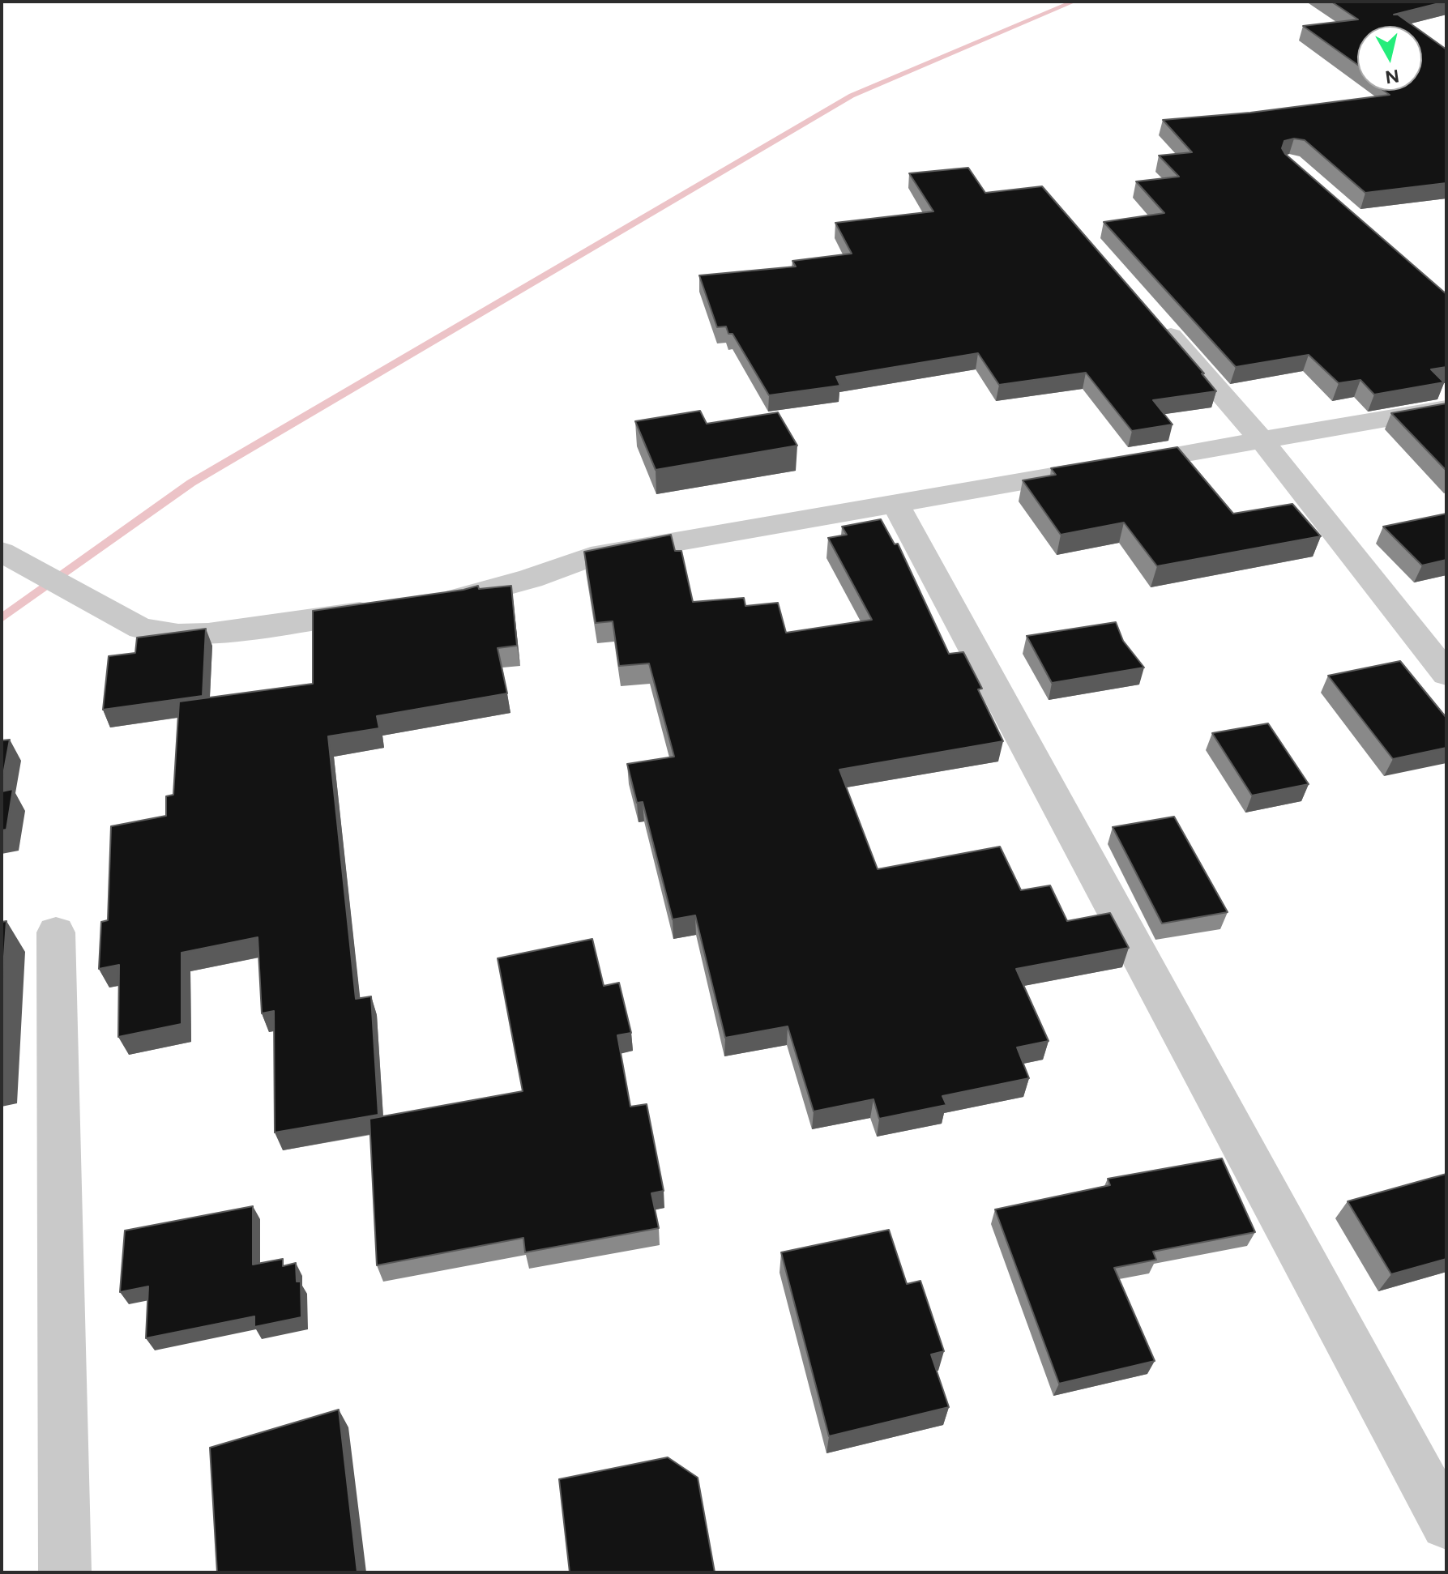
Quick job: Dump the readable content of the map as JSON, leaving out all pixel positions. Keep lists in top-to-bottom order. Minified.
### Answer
{"north":"bottom"}
